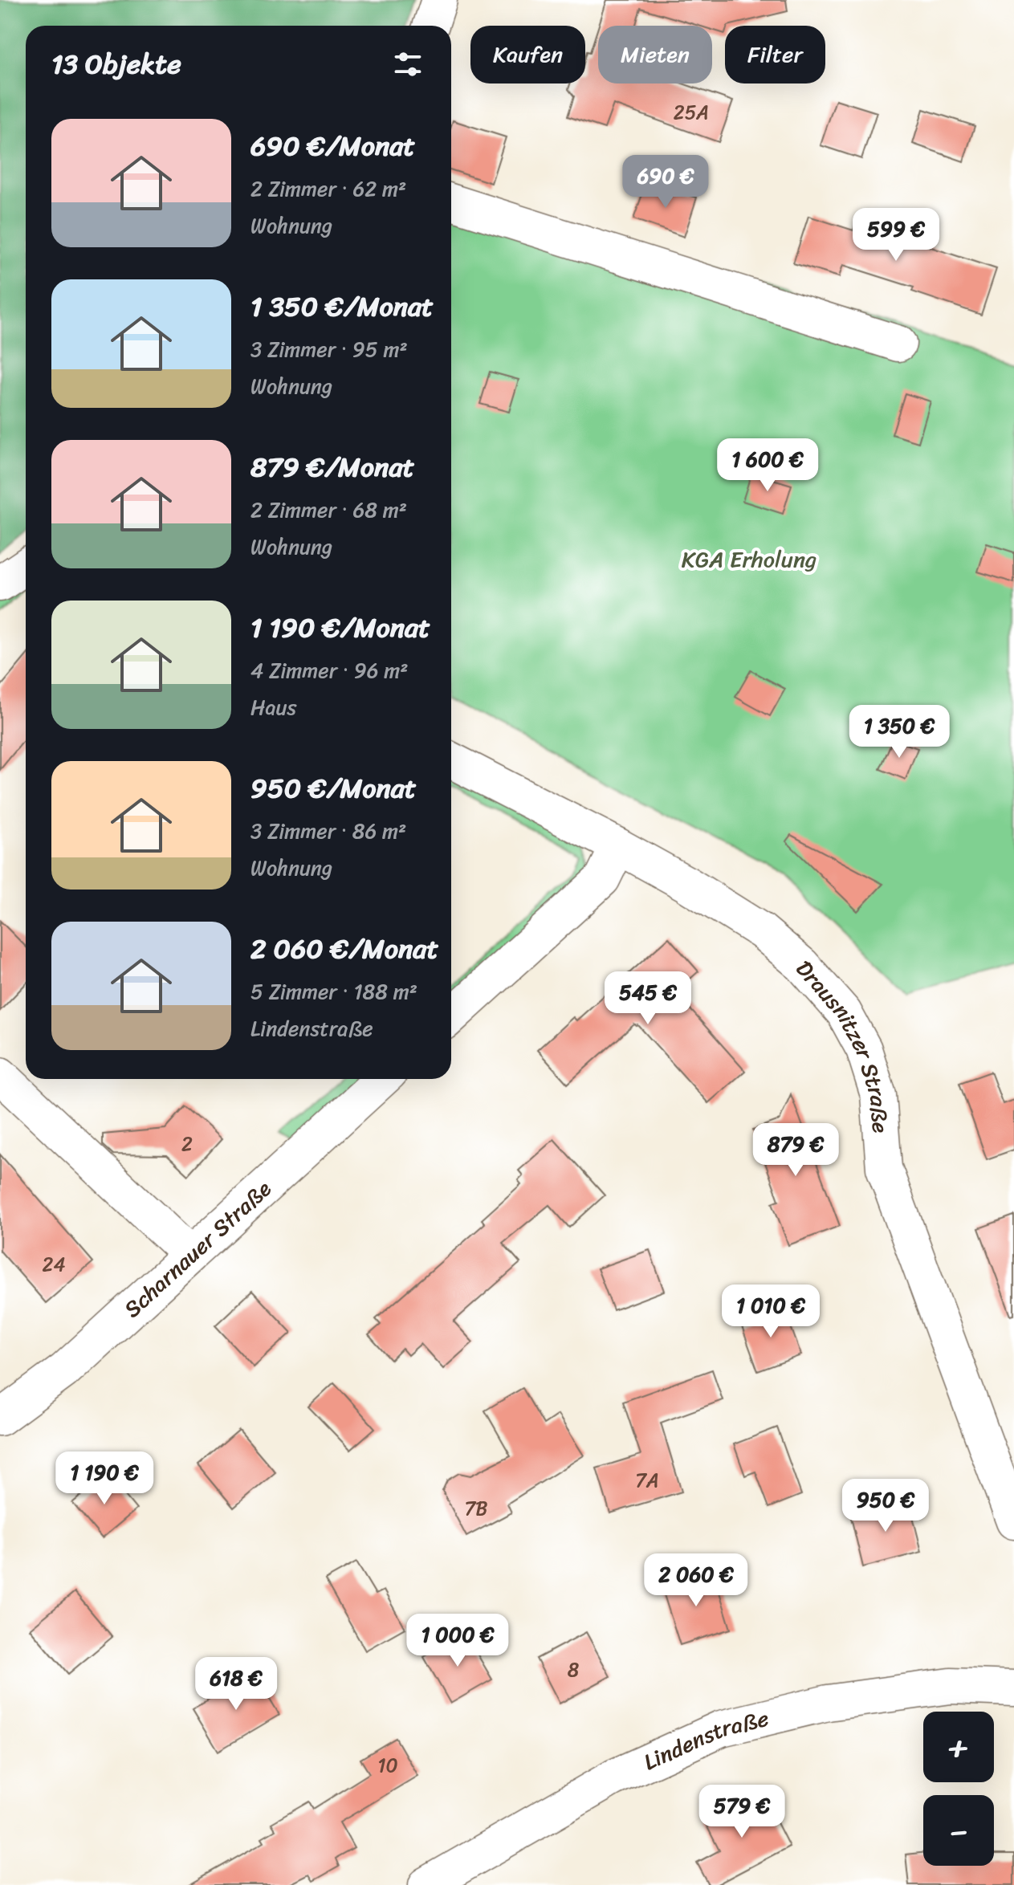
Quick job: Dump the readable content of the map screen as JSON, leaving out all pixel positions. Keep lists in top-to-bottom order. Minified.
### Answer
{"streets":{"street":["Drausnitzer Straße","Scharnauer Straße","Lindenstraße"]},"parks":["KGA Erholung"],"house_numbers":["25A","2","24","7A","7B","8","10"],"page":{"chip":["Kaufen","Mieten","Filter"],"heading":"13 Objekte","list":[{"name":"690 €/Monat","note":"2 Zimmer · 62 m² · Wohnung"},{"name":"1 350 €/Monat","note":"3 Zimmer · 95 m² · Wohnung"},{"name":"879 €/Monat","note":"2 Zimmer · 68 m² · Wohnung"},{"name":"1 190 €/Monat","note":"4 Zimmer · 96 m² · Haus"},{"name":"950 €/Monat","note":"3 Zimmer · 86 m² · Wohnung"},{"name":"2 060 €/Monat","note":"5 Zimmer · 188 m² · Lindenstraße"}],"price":["690 €","599 €","1 600 €","1 350 €","545 €","879 €","1 010 €","1 190 €","950 €","2 060 €","1 000 €","618 €","579 €"],"map_buttons":["+","−"]}}
